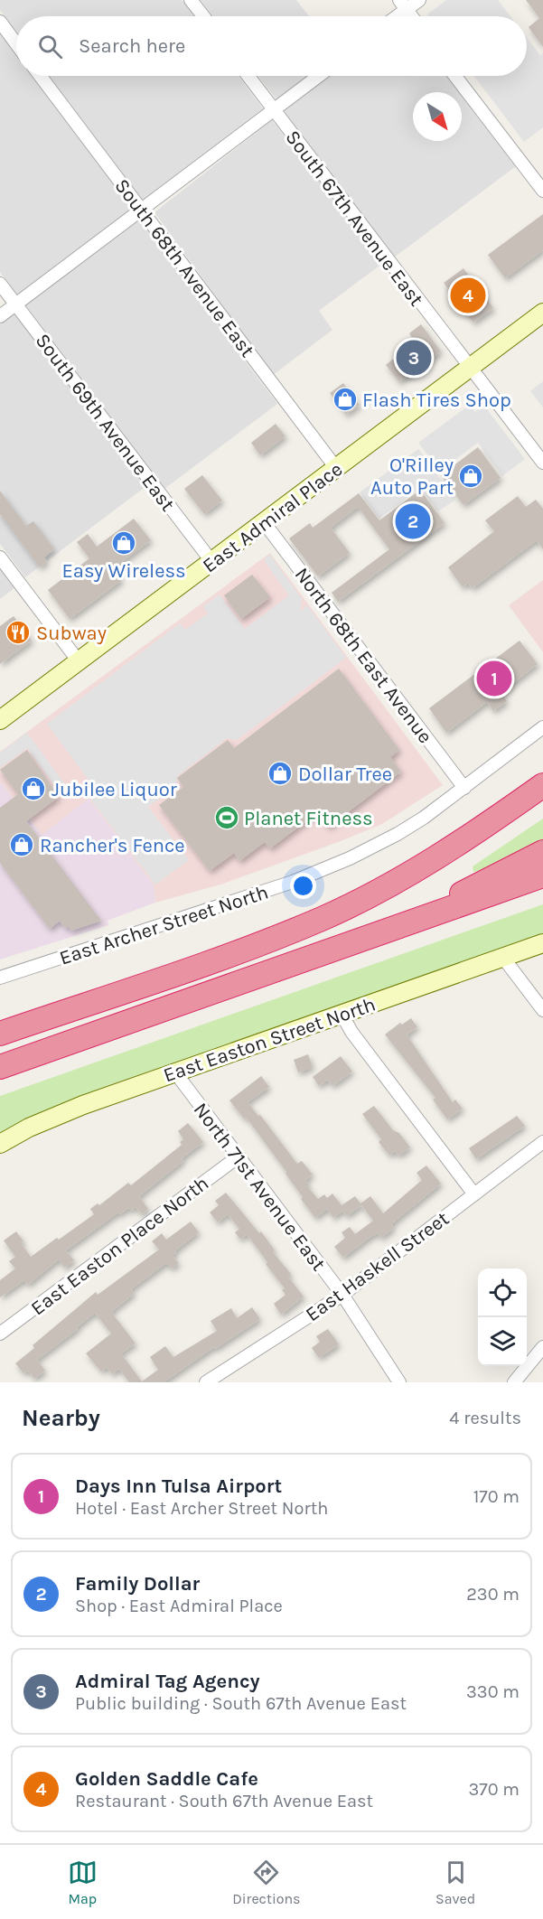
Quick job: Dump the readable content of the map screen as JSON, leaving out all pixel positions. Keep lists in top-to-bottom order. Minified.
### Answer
{"streets":{"main road":["East Admiral Place","East Easton Street North"],"street":["South 67th Avenue East","South 68th Avenue East","South 69th Avenue East","North 68th East Avenue","East Archer Street North","North 71st Avenue East","East Easton Place North","East Haskell Street"]},"crossings":[["South 67th Avenue East","East Admiral Place"],["South 68th Avenue East","East Admiral Place"],["South 69th Avenue East","East Admiral Place"],["East Admiral Place","North 68th East Avenue"],["North 68th East Avenue","East Archer Street North"],["East Easton Street North","North 71st Avenue East"],["North 71st Avenue East","East Easton Place North"],["North 71st Avenue East","East Haskell Street"]],"places":{"shop":["Flash Tires Shop","O'Rilley Auto Part","Easy Wireless","Dollar Tree","Jubilee Liquor","Rancher's Fence"],"restaurant":["Subway"],"sports":["Planet Fitness"]},"north":"bottom right","page":{"search":"Search here","pins":["4","3","2","1"],"heading":["Nearby","4 results"],"list":[{"mark":"1","name":"Days Inn Tulsa Airport","note":"Hotel · East Archer Street North","value":"170 m"},{"mark":"2","name":"Family Dollar","note":"Shop · East Admiral Place","value":"230 m"},{"mark":"3","name":"Admiral Tag Agency","note":"Public building · South 67th Avenue East","value":"330 m"},{"mark":"4","name":"Golden Saddle Cafe","note":"Restaurant · South 67th Avenue East","value":"370 m"}],"nav":["Map","Directions","Saved"]}}
